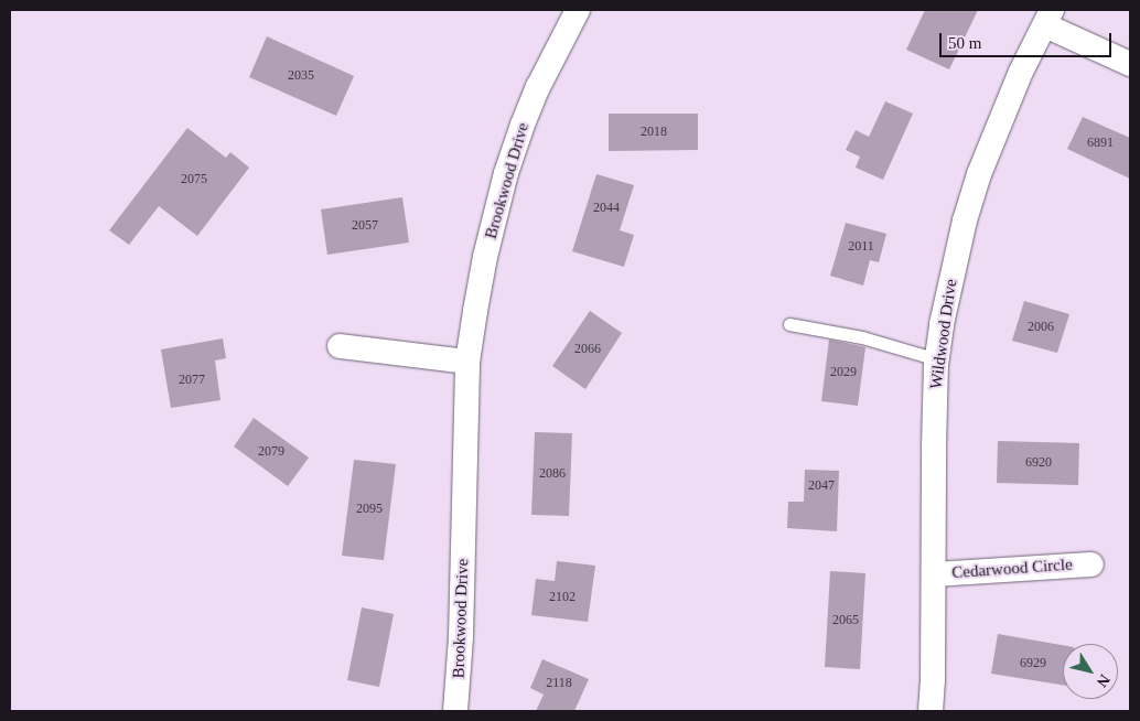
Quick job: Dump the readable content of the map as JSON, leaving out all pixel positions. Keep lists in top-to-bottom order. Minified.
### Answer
{"streets":{"street":["Brookwood Drive","Wildwood Drive","Cedarwood Circle"]},"crossings":[["Wildwood Drive","Cedarwood Circle"]],"house_numbers":["2035","2018","6891","2075","2044","2057","2011","2006","2066","2029","2077","2079","6920","2086","2047","2095","2102","2065","6929","2118"],"scale_bar":"50 m","north":"bottom right"}
